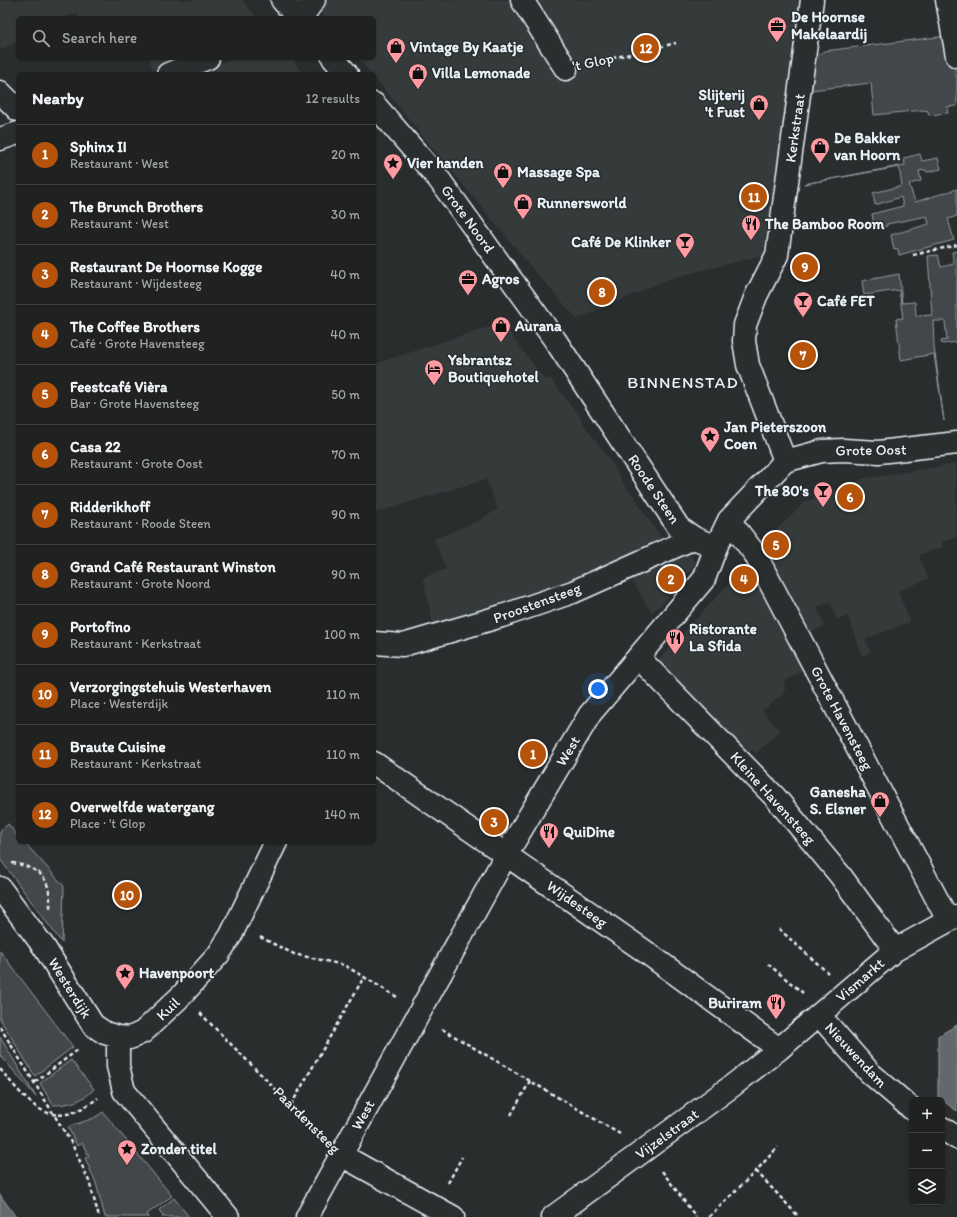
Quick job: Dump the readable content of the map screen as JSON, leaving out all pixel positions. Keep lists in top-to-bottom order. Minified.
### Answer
{"streets":{"street":["'t Glop","Kerkstraat","Grote Noord","Grote Oost","Roode Steen","Proostensteeg","Grote Havensteeg","West","Kleine Havensteeg","Wijdesteeg","Vismarkt","Westerdijk","Kuil","Nieuwendam","Paardensteeg","Vijzelstraat"]},"crossings":[["Kerkstraat","Grote Oost"],["Grote Noord","Roode Steen"],["Roode Steen","Proostensteeg"],["Roode Steen","West"],["Grote Havensteeg","Vismarkt"],["West","Kleine Havensteeg"],["West","Wijdesteeg"],["West","Paardensteeg"],["Kleine Havensteeg","Vismarkt"],["Wijdesteeg","Vismarkt"],["Wijdesteeg","Vijzelstraat"],["Vismarkt","Nieuwendam"],["Vismarkt","Vijzelstraat"],["Westerdijk","Kuil"],["Kuil","Paardensteeg"]],"districts":["BINNENSTAD"],"places":{"office":["De Hoornse Makelaardij","Agros"],"shop":["Vintage By Kaatje","Villa Lemonade","Slijterij 't Fust","De Bakker van Hoorn","Massage Spa","Runnersworld","Aurana","Ganesha S. Elsner"],"place":["Vier handen","Jan Pieterszoon Coen","Havenpoort","Zonder titel"],"restaurant":["The Bamboo Room","Ristorante La Sfida","QuiDine","Buriram"],"bar":["Café De Klinker","Café FET","The 80's"],"hotel":["Ysbrantsz Boutiquehotel"]},"page":{"search":"Search here","pins":["12","11","9","8","7","6","5","2","4","1","3","10"],"heading":["Nearby","12 results"],"list":[{"mark":"1","name":"Sphinx II","note":"Restaurant · West","value":"20 m"},{"mark":"2","name":"The Brunch Brothers","note":"Restaurant · West","value":"30 m"},{"mark":"3","name":"Restaurant De Hoornse Kogge","note":"Restaurant · Wijdesteeg","value":"40 m"},{"mark":"4","name":"The Coffee Brothers","note":"Café · Grote Havensteeg","value":"40 m"},{"mark":"5","name":"Feestcafé Vièra","note":"Bar · Grote Havensteeg","value":"50 m"},{"mark":"6","name":"Casa 22","note":"Restaurant · Grote Oost","value":"70 m"},{"mark":"7","name":"Ridderikhoff","note":"Restaurant · Roode Steen","value":"90 m"},{"mark":"8","name":"Grand Café Restaurant Winston","note":"Restaurant · Grote Noord","value":"90 m"},{"mark":"9","name":"Portofino","note":"Restaurant · Kerkstraat","value":"100 m"},{"mark":"10","name":"Verzorgingstehuis Westerhaven","note":"Place · Westerdijk","value":"110 m"},{"mark":"11","name":"Braute Cuisine","note":"Restaurant · Kerkstraat","value":"110 m"},{"mark":"12","name":"Overwelfde watergang","note":"Place · 't Glop","value":"140 m"}],"map_buttons":["+","−"]}}
